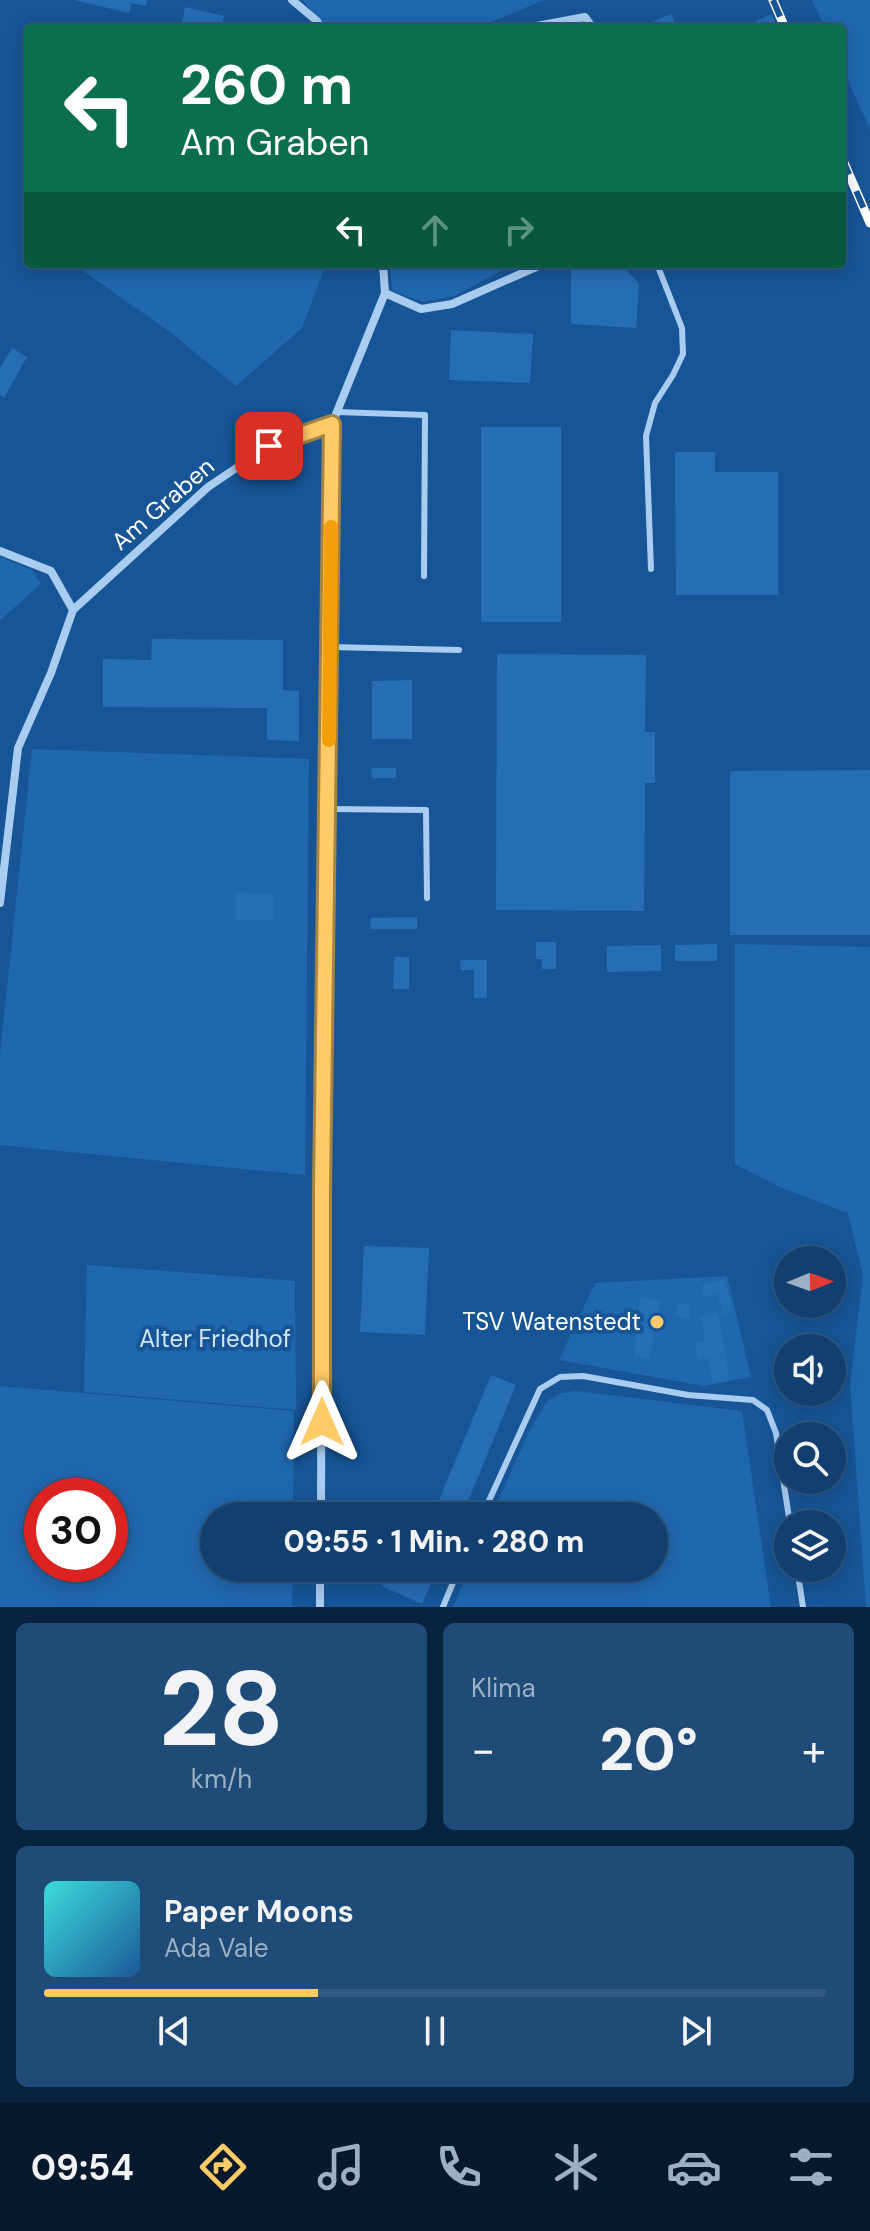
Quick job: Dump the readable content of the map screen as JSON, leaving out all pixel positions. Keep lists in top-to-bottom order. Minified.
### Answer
{"streets":{"street":["Am Graben"]},"parks":["Alter Friedhof"],"places":["TSV Watenstedt"],"north":"right","page":{"turn":["260 m","Am Graben"],"limit":"30","trip":"09:55 · 1 Min. · 280 m","tile":[["28","km/h"],"Klima"],"heat":["−","20°","+"],"song":["Paper Moons","Ada Vale"],"tabs":"09:54"}}
